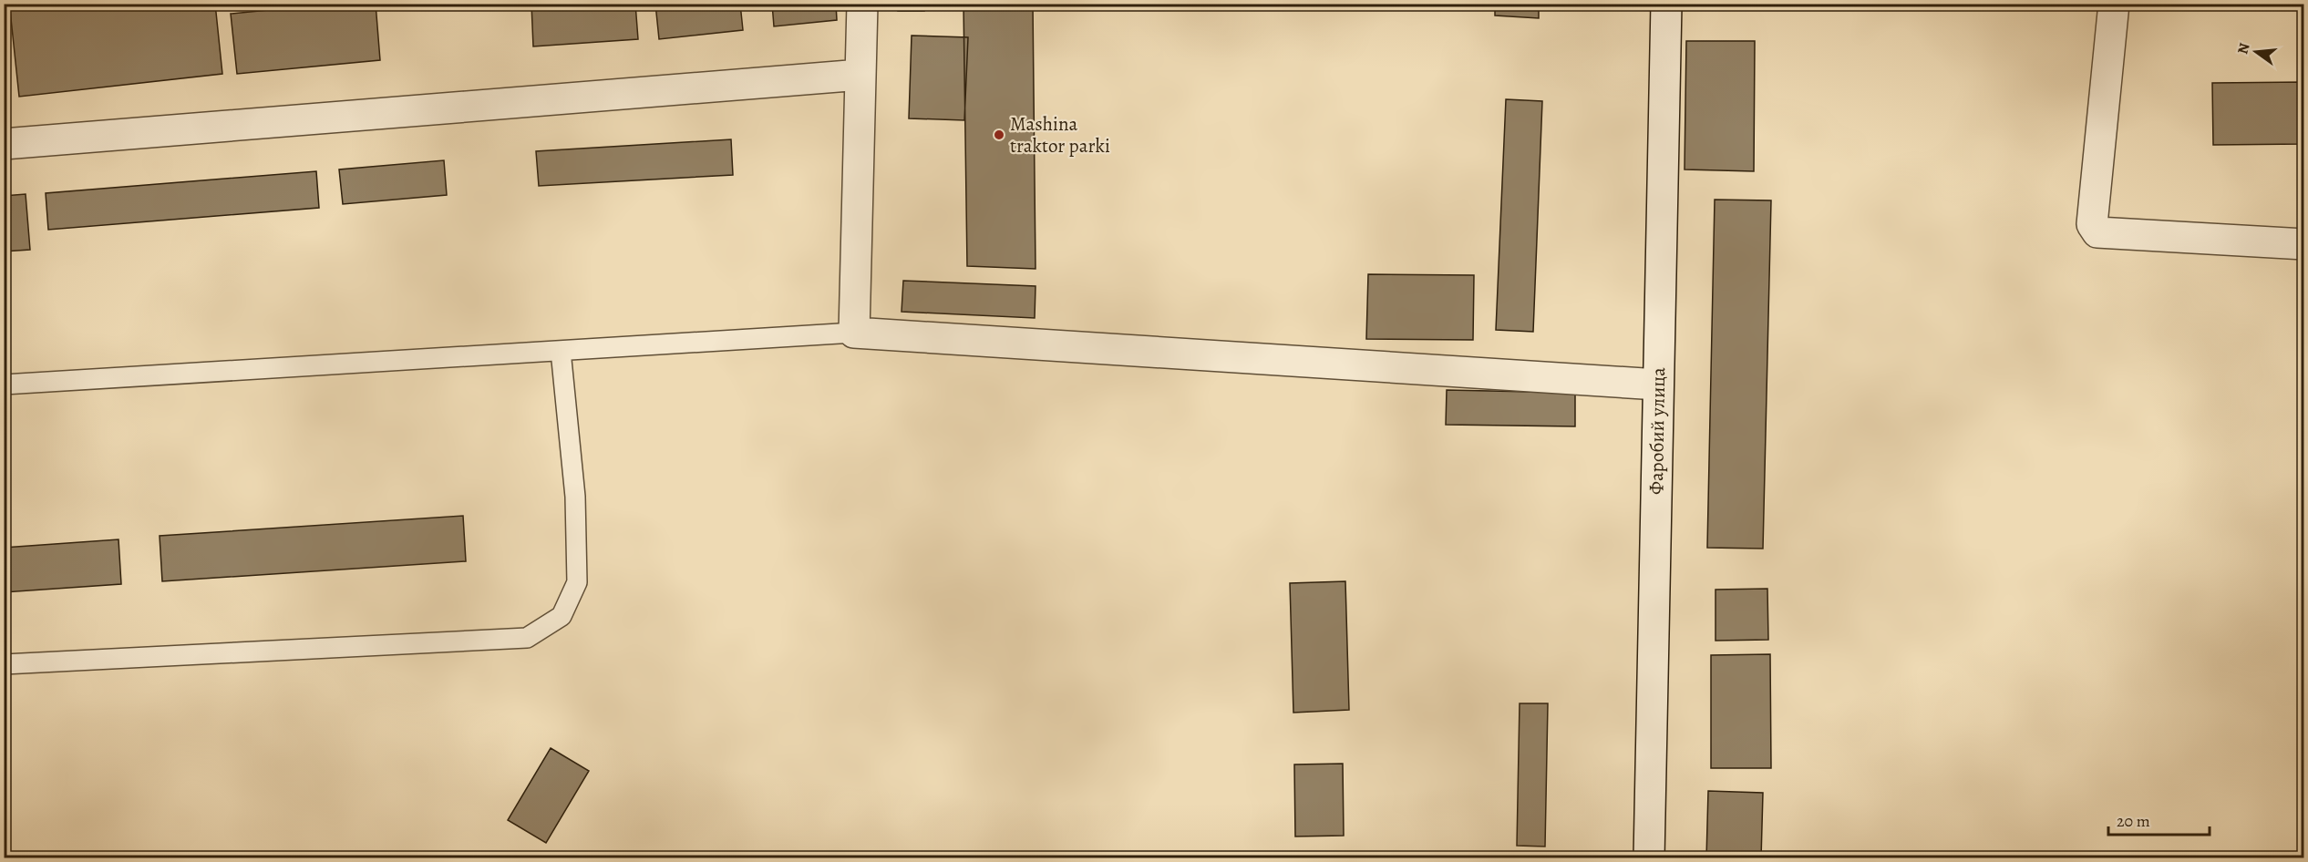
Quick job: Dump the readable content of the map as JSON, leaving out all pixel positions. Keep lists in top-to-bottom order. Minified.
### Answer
{"streets":{"street":["Фаробий улица"]},"places":["Mashina traktor parki"],"scale_bar":"20 m","north":"left"}
